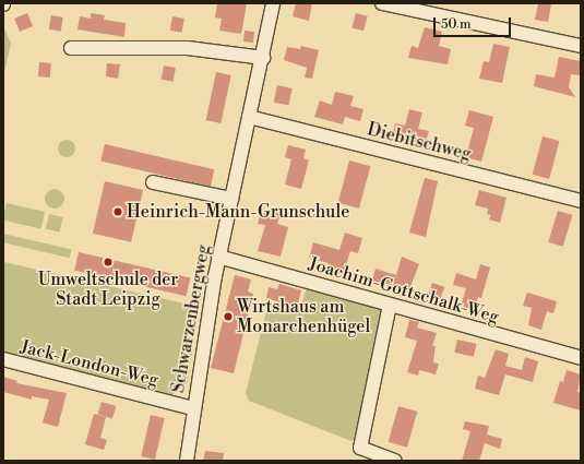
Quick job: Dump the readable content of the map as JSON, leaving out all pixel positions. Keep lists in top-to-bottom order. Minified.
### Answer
{"streets":{"street":["Diebitschweg","Joachim-Gottschalk-Weg","Schwarzenbergweg","Jack-London-Weg"]},"crossings":[["Diebitschweg","Schwarzenbergweg"],["Joachim-Gottschalk-Weg","Schwarzenbergweg"],["Schwarzenbergweg","Jack-London-Weg"]],"places":["Heinrich-Mann-Grunschule","Umweltschule der Stadt Leipzig","Wirtshaus am Monarchenhügel"],"scale_bar":"50 m"}
